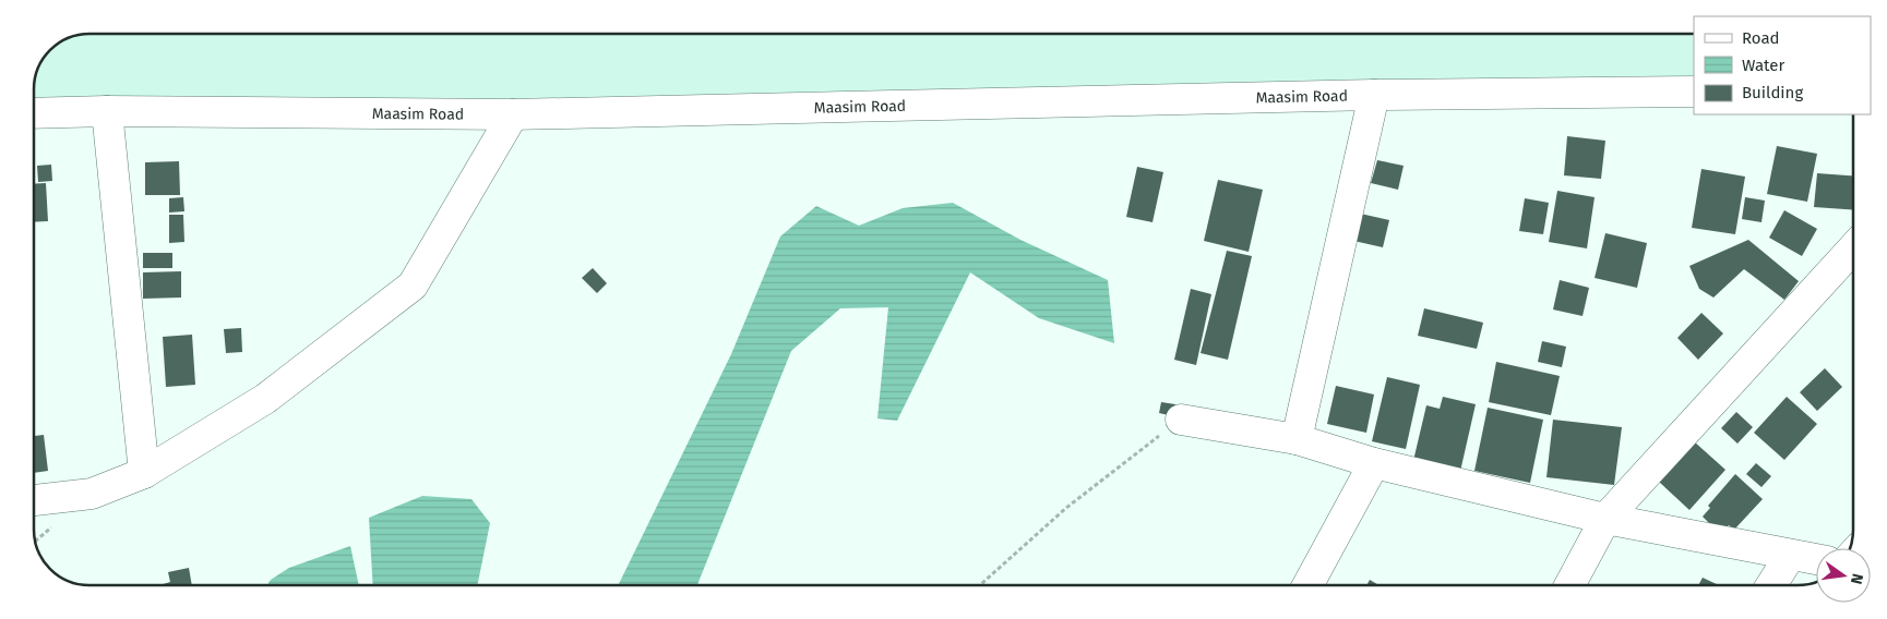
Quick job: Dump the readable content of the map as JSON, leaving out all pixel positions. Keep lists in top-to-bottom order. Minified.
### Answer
{"streets":{"street":["Maasim Road"]},"legend":["Road","Water","Building"],"north":"right"}
